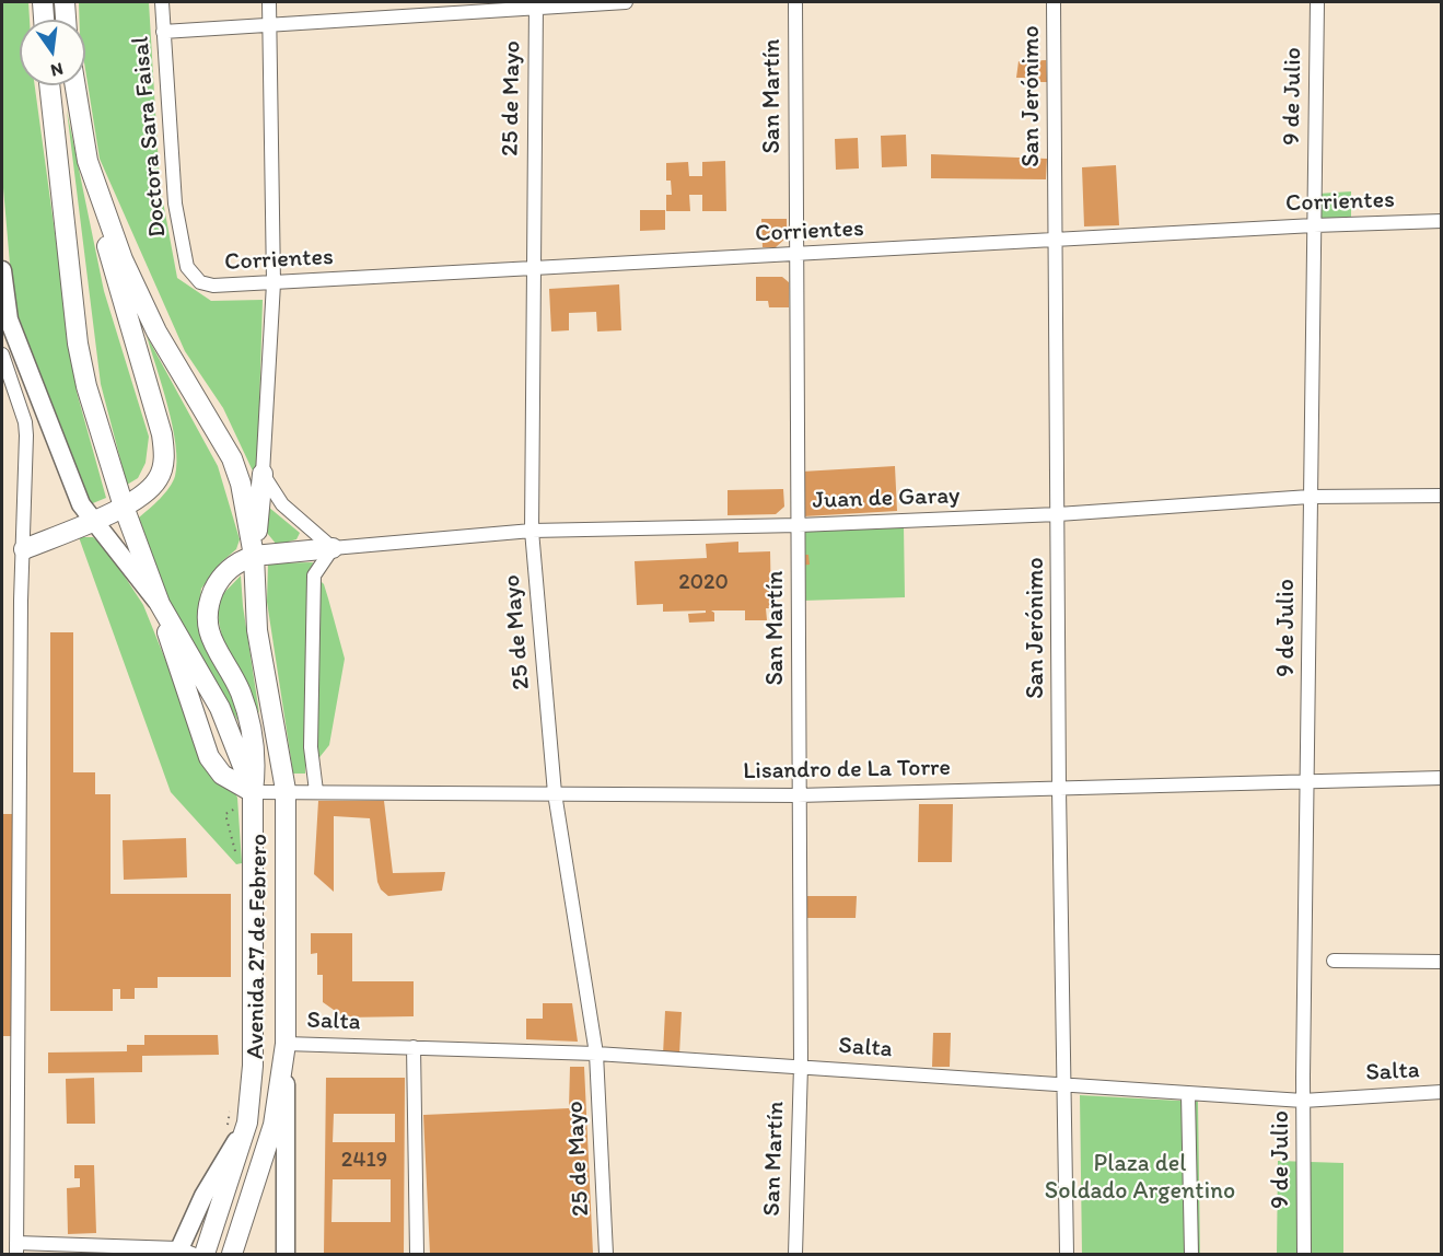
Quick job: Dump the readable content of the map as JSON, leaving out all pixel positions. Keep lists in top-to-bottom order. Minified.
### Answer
{"streets":{"highway":["Avenida 27 de Febrero"],"street":["San Martín","San Jerónimo","9 de Julio","25 de Mayo","Doctora Sara Faisal","Corrientes","Juan de Garay","Lisandro de La Torre","Salta"]},"crossings":[["San Martín","Corrientes"],["San Martín","Juan de Garay"],["San Martín","Lisandro de La Torre"],["San Martín","Salta"],["San Jerónimo","Corrientes"],["San Jerónimo","Juan de Garay"],["San Jerónimo","Lisandro de La Torre"],["San Jerónimo","Salta"],["9 de Julio","Corrientes"],["9 de Julio","Juan de Garay"],["9 de Julio","Lisandro de La Torre"],["9 de Julio","Salta"],["25 de Mayo","Corrientes"],["25 de Mayo","Juan de Garay"],["25 de Mayo","Lisandro de La Torre"],["25 de Mayo","Salta"],["Doctora Sara Faisal","Corrientes"],["Lisandro de La Torre","Avenida 27 de Febrero"],["Avenida 27 de Febrero","Salta"]],"parks":["Plaza del Soldado Argentino"],"house_numbers":["2020","2419"],"north":"bottom"}
